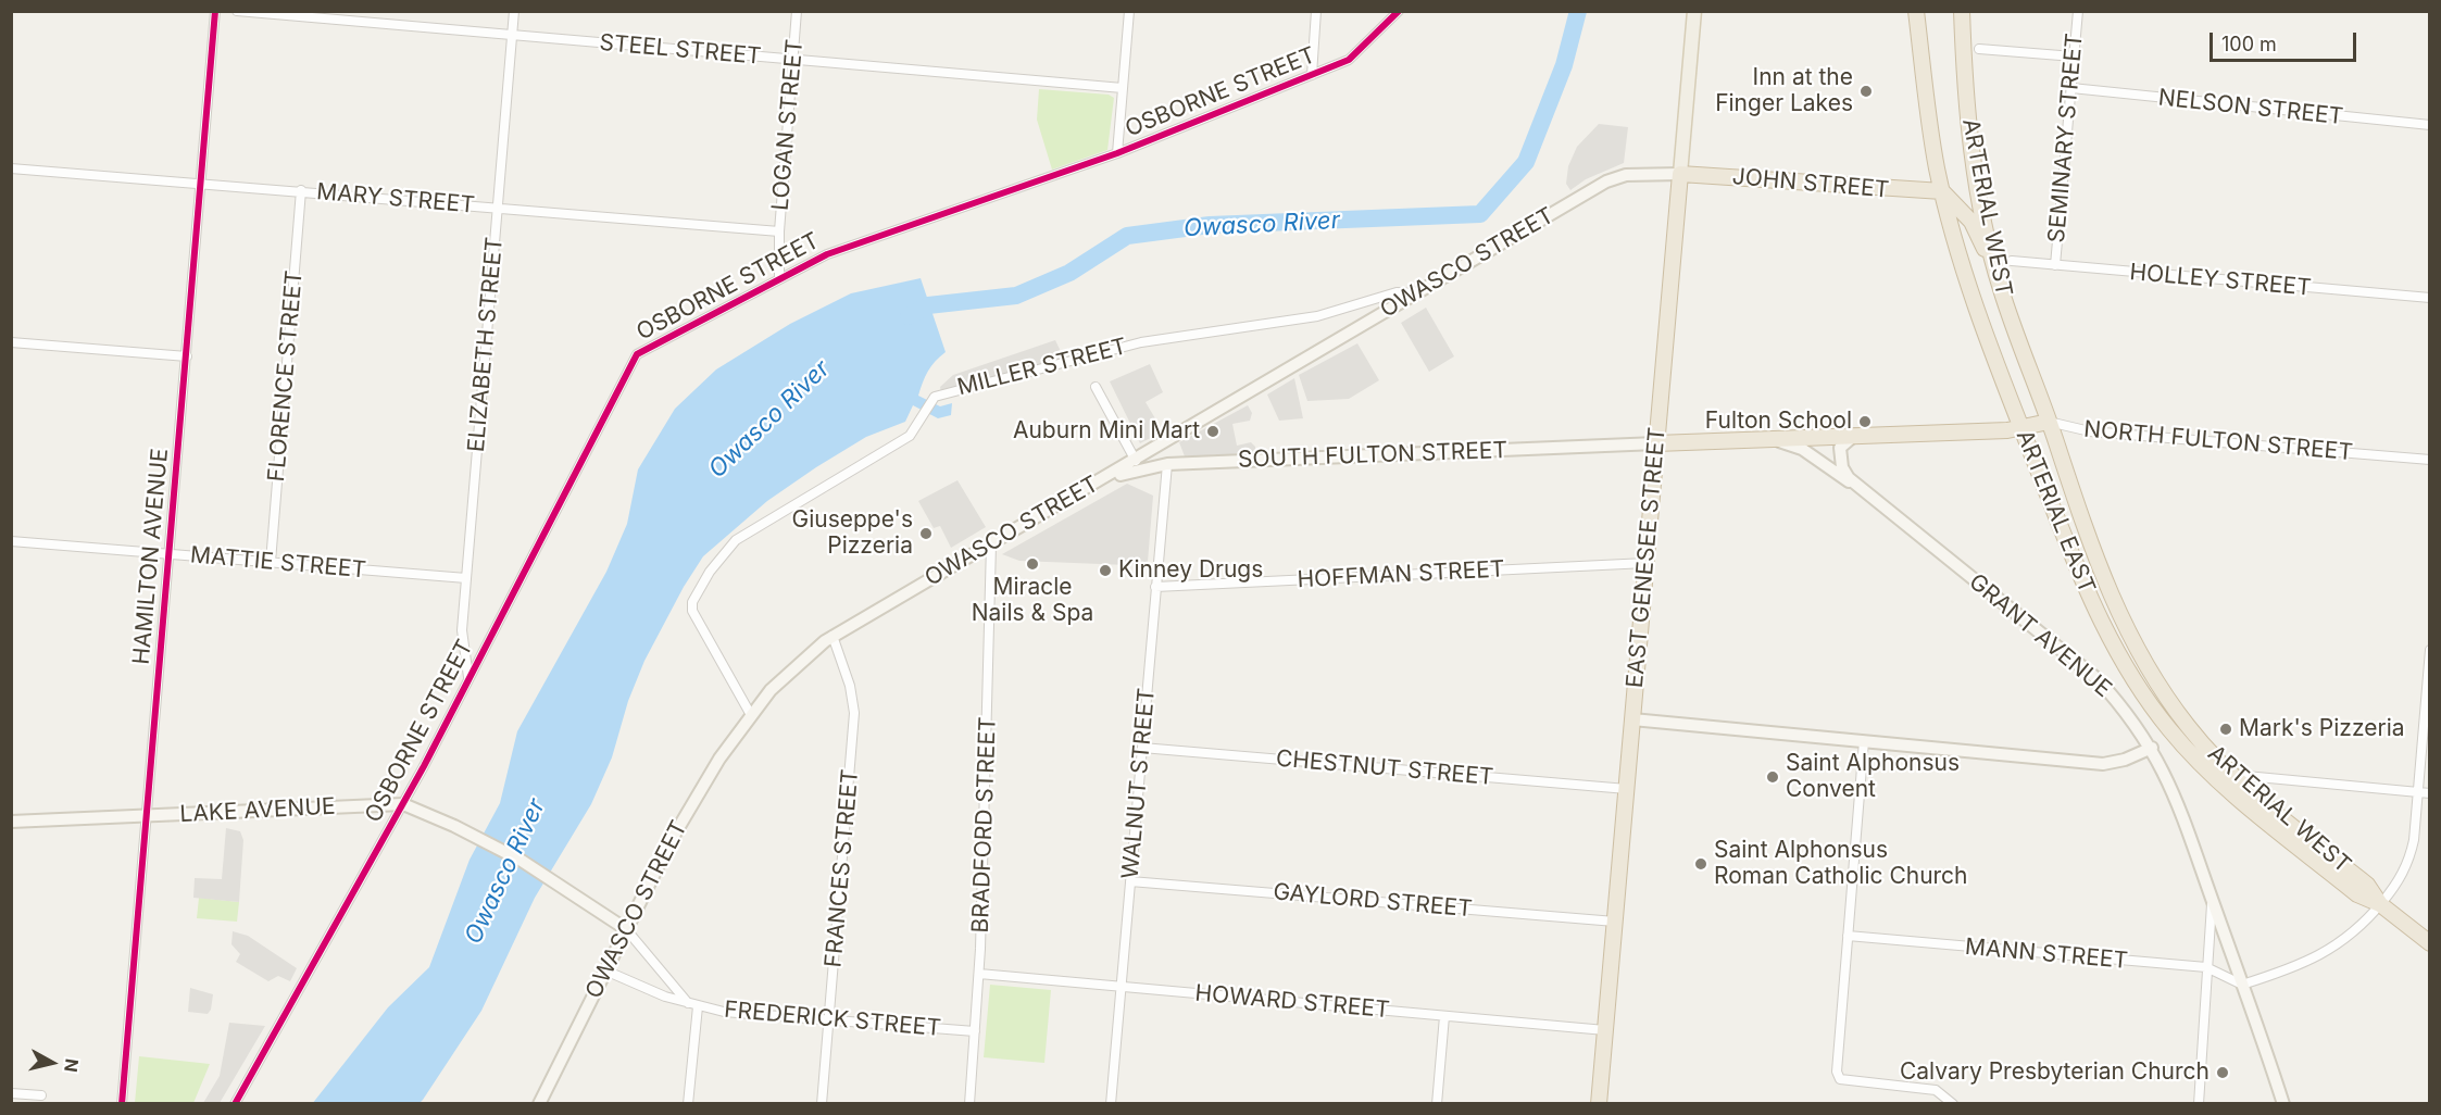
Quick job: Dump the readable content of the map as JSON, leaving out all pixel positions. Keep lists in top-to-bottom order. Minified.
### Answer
{"streets":{"highway":["JOHN STREET","ARTERIAL WEST","NORTH FULTON STREET","ARTERIAL EAST","EAST GENESEE STREET"],"main road":["OWASCO STREET","SOUTH FULTON STREET","GRANT AVENUE","LAKE AVENUE"],"street":["STEEL STREET","OSBORNE STREET","NELSON STREET","LOGAN STREET","SEMINARY STREET","MARY STREET","HOLLEY STREET","ELIZABETH STREET","MILLER STREET","FLORENCE STREET","HAMILTON AVENUE","MATTIE STREET","HOFFMAN STREET","CHESTNUT STREET","WALNUT STREET","BRADFORD STREET","FRANCES STREET","GAYLORD STREET","MANN STREET","HOWARD STREET","FREDERICK STREET"]},"crossings":[["STEEL STREET","LOGAN STREET"],["STEEL STREET","ELIZABETH STREET"],["OSBORNE STREET","LOGAN STREET"],["OSBORNE STREET","ELIZABETH STREET"],["OSBORNE STREET","LAKE AVENUE"],["NELSON STREET","SEMINARY STREET"],["LOGAN STREET","MARY STREET"],["SEMINARY STREET","HOLLEY STREET"],["JOHN STREET","OWASCO STREET"],["JOHN STREET","ARTERIAL EAST"],["JOHN STREET","EAST GENESEE STREET"],["MARY STREET","ELIZABETH STREET"],["MARY STREET","FLORENCE STREET"],["MARY STREET","HAMILTON AVENUE"],["ARTERIAL WEST","NORTH FULTON STREET"],["ARTERIAL WEST","ARTERIAL EAST"],["OWASCO STREET","MILLER STREET"],["OWASCO STREET","SOUTH FULTON STREET"],["OWASCO STREET","EAST GENESEE STREET"],["OWASCO STREET","LAKE AVENUE"],["OWASCO STREET","BRADFORD STREET"],["OWASCO STREET","FRANCES STREET"],["OWASCO STREET","FREDERICK STREET"],["ELIZABETH STREET","MATTIE STREET"],["FLORENCE STREET","MATTIE STREET"],["NORTH FULTON STREET","SOUTH FULTON STREET"],["NORTH FULTON STREET","ARTERIAL EAST"],["NORTH FULTON STREET","EAST GENESEE STREET"],["SOUTH FULTON STREET","EAST GENESEE STREET"],["SOUTH FULTON STREET","WALNUT STREET"],["HAMILTON AVENUE","MATTIE STREET"],["HAMILTON AVENUE","LAKE AVENUE"],["EAST GENESEE STREET","HOFFMAN STREET"],["EAST GENESEE STREET","CHESTNUT STREET"],["EAST GENESEE STREET","GAYLORD STREET"],["EAST GENESEE STREET","HOWARD STREET"],["HOFFMAN STREET","WALNUT STREET"],["GRANT AVENUE","MANN STREET"],["CHESTNUT STREET","WALNUT STREET"],["WALNUT STREET","GAYLORD STREET"],["WALNUT STREET","HOWARD STREET"],["BRADFORD STREET","HOWARD STREET"],["BRADFORD STREET","FREDERICK STREET"],["FRANCES STREET","FREDERICK STREET"]],"water":["Owasco River"],"places":["Inn at the Finger Lakes","Fulton School","Auburn Mini Mart","Giuseppe's Pizzeria","Miracle Nails & Spa","Kinney Drugs","Mark's Pizzeria","Saint Alphonsus Convent","Saint Alphonsus Roman Catholic Church","Calvary Presbyterian Church"],"scale_bar":"100 m","north":"right"}
